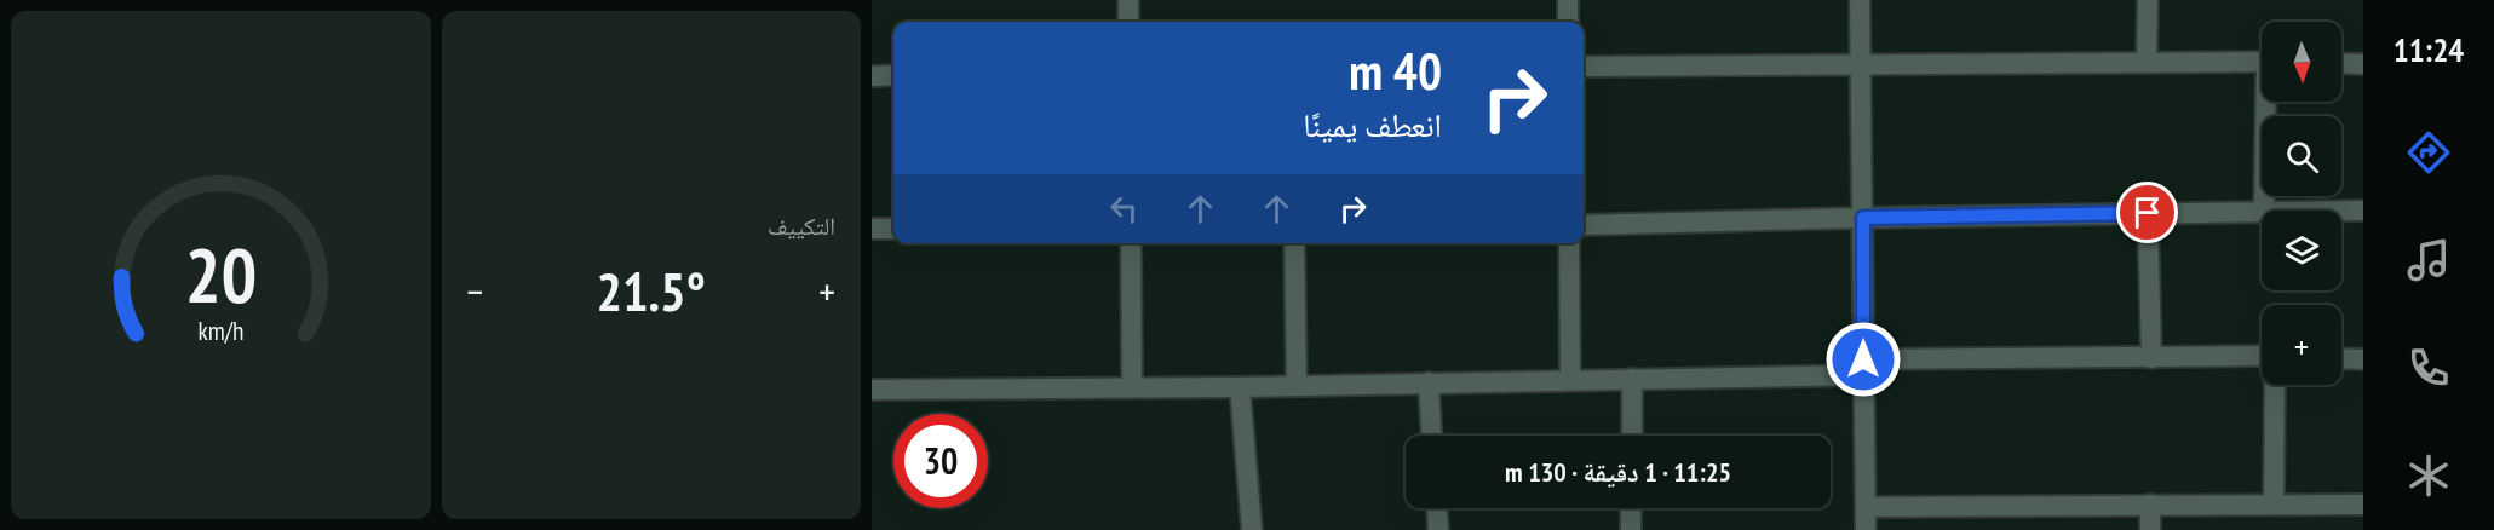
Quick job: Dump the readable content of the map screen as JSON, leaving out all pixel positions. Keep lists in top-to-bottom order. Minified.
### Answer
{"north":"bottom","page":{"tabs":"11:24","tile":"التكييف","map_buttons":"+","turn":["40 m","انعطف يمينًا"],"heat":["−","21.5°","+"],"limit":"30","trip":"11:25 · 1 دقيقة · 130 m","gauge":["20","km/h"]}}
